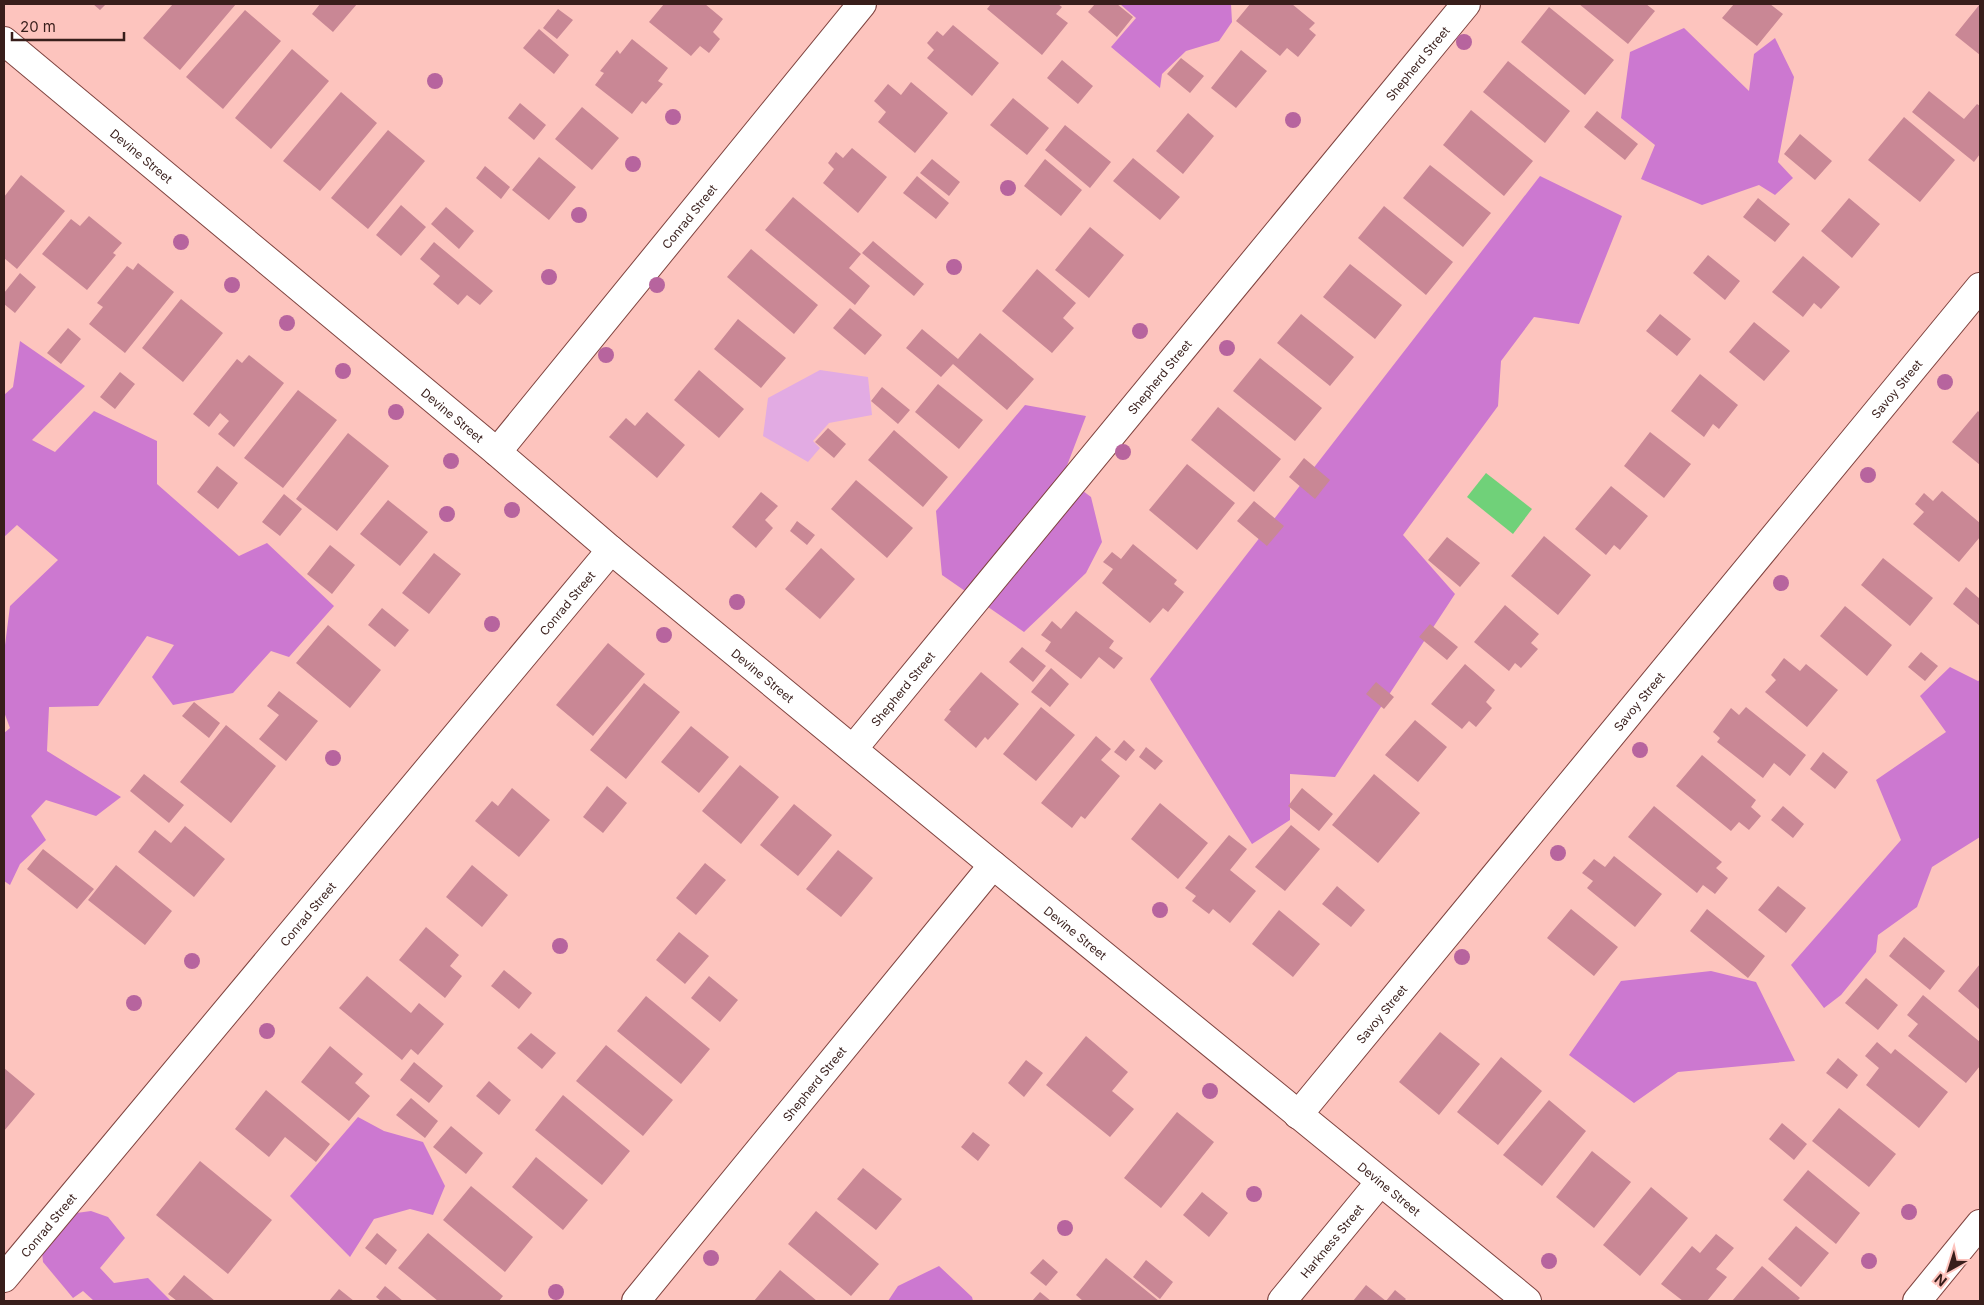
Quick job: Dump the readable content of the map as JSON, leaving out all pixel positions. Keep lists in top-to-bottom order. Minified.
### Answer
{"streets":{"street":["Shepherd Street","Devine Street","Conrad Street","Savoy Street","Harkness Street"]},"crossings":[["Shepherd Street","Devine Street"],["Devine Street","Conrad Street"],["Devine Street","Savoy Street"],["Devine Street","Harkness Street"]],"scale_bar":"20 m","north":"bottom left"}
